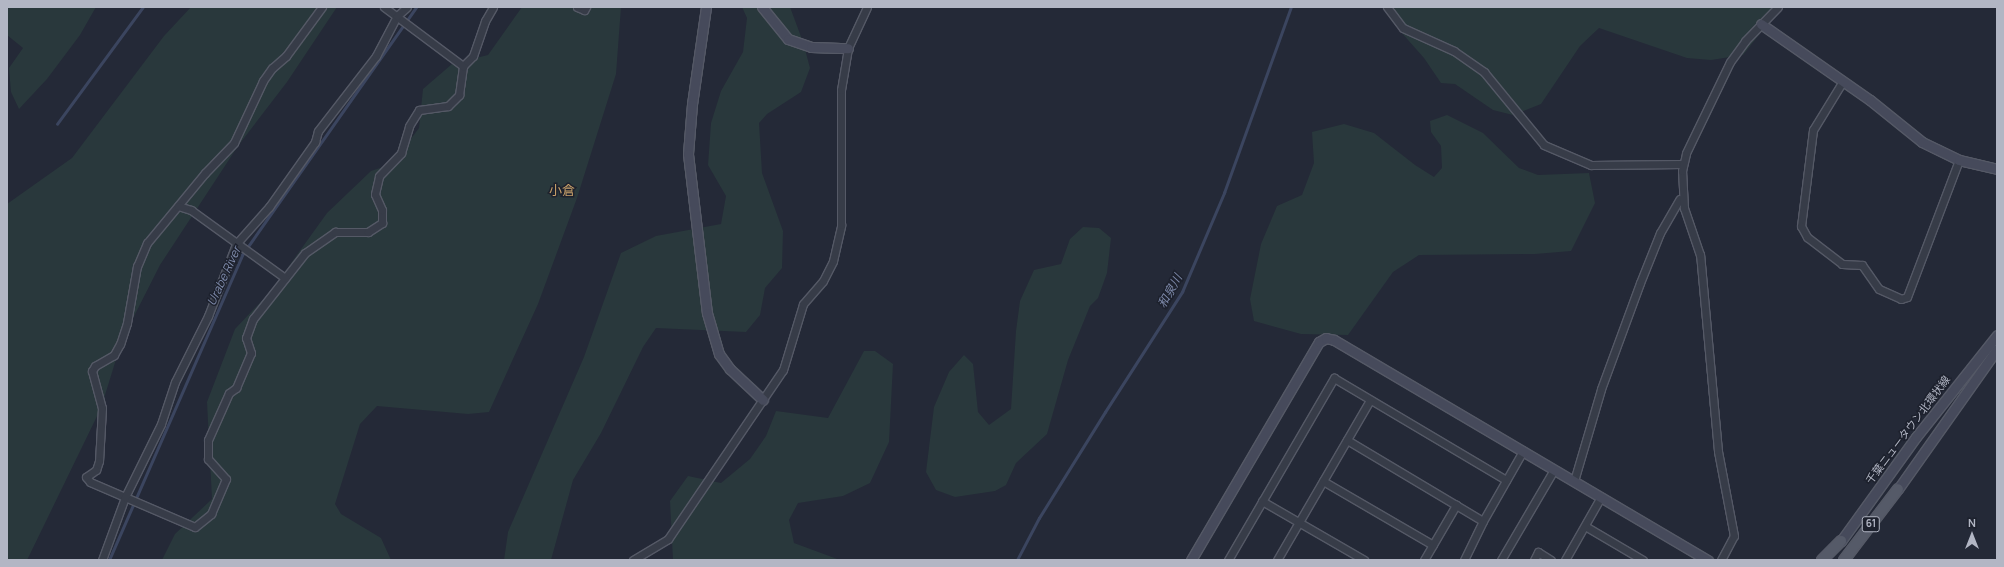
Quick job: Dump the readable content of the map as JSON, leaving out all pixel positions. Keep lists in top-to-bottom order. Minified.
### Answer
{"streets":{"main road":["61"],"street":["千葉ニュータウン北環状線"]},"districts":["小倉"],"water":["Urabe River","和泉川"],"north":"top"}
